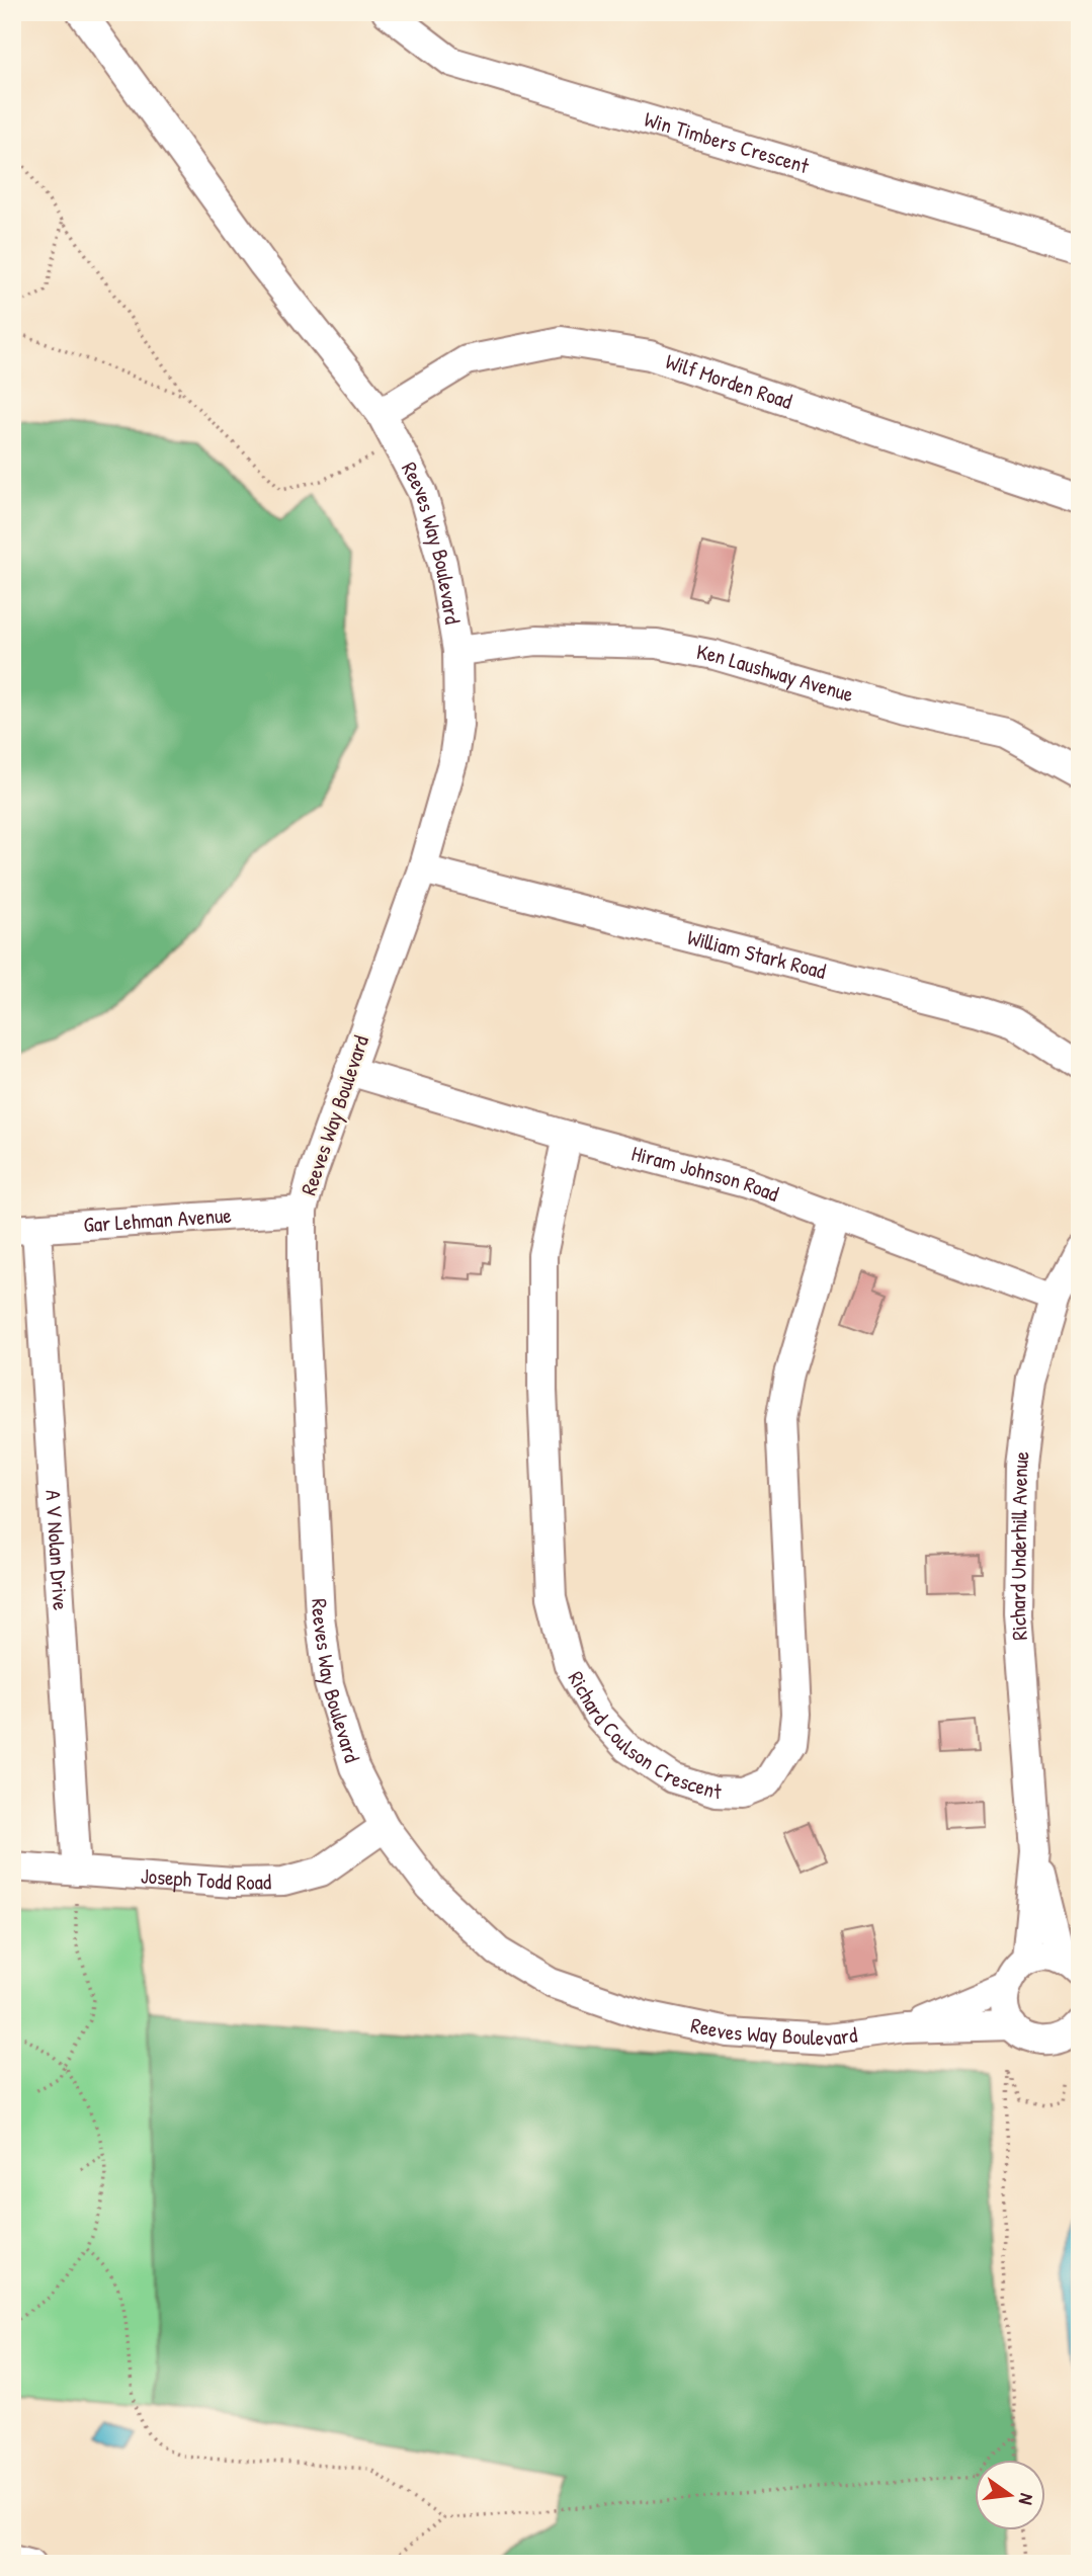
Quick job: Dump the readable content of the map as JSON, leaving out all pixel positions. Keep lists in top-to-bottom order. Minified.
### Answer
{"streets":{"street":["Win Timbers Crescent","Wilf Morden Road","Reeves Way Boulevard","Ken Laushway Avenue","William Stark Road","Hiram Johnson Road","Gar Lehman Avenue","Richard Underhill Avenue","A V Nolan Drive","Richard Coulson Crescent","Joseph Todd Road"]},"crossings":[["Wilf Morden Road","Reeves Way Boulevard"],["Reeves Way Boulevard","Ken Laushway Avenue"],["Reeves Way Boulevard","William Stark Road"],["Reeves Way Boulevard","Hiram Johnson Road"],["Reeves Way Boulevard","Gar Lehman Avenue"],["Reeves Way Boulevard","Joseph Todd Road"],["Hiram Johnson Road","Richard Underhill Avenue"],["Hiram Johnson Road","Richard Coulson Crescent"],["Gar Lehman Avenue","A V Nolan Drive"],["A V Nolan Drive","Joseph Todd Road"]],"north":"right"}
